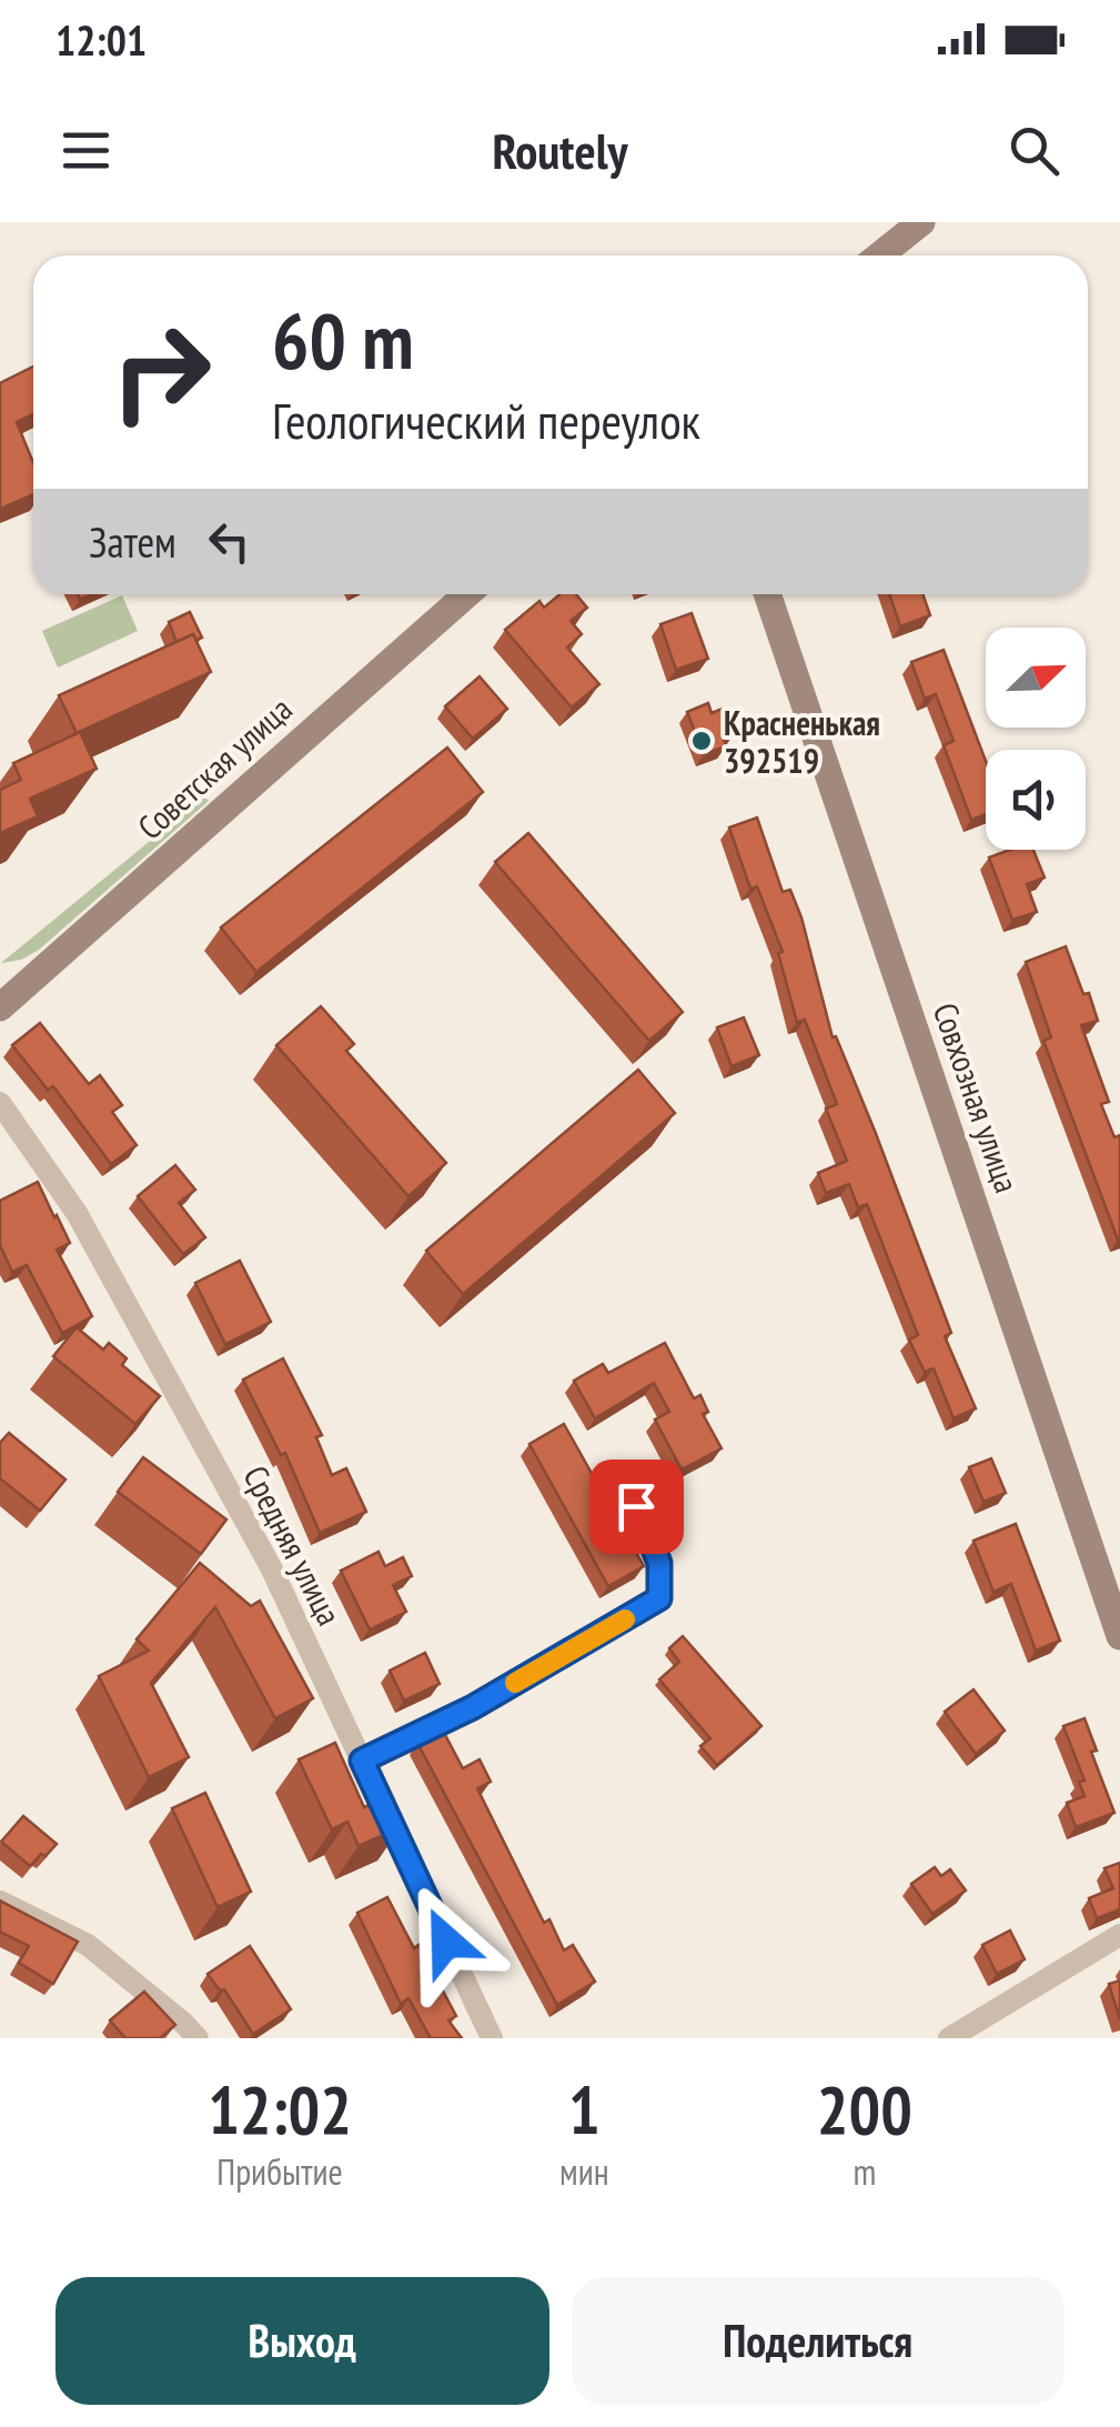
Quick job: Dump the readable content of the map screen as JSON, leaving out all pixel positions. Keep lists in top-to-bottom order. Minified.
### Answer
{"streets":{"street":["Советская улица","Совхозная улица","Средняя улица"]},"places":["Красненькая 392519"],"north":"top right","page":{"status":"12:01","header":"Routely","turn":["60 m","Геологический переулок"],"then":"Затем","eta":["12:02","Прибытие","1","мин","200","m"],"buttons":["Выход","Поделиться"]}}
